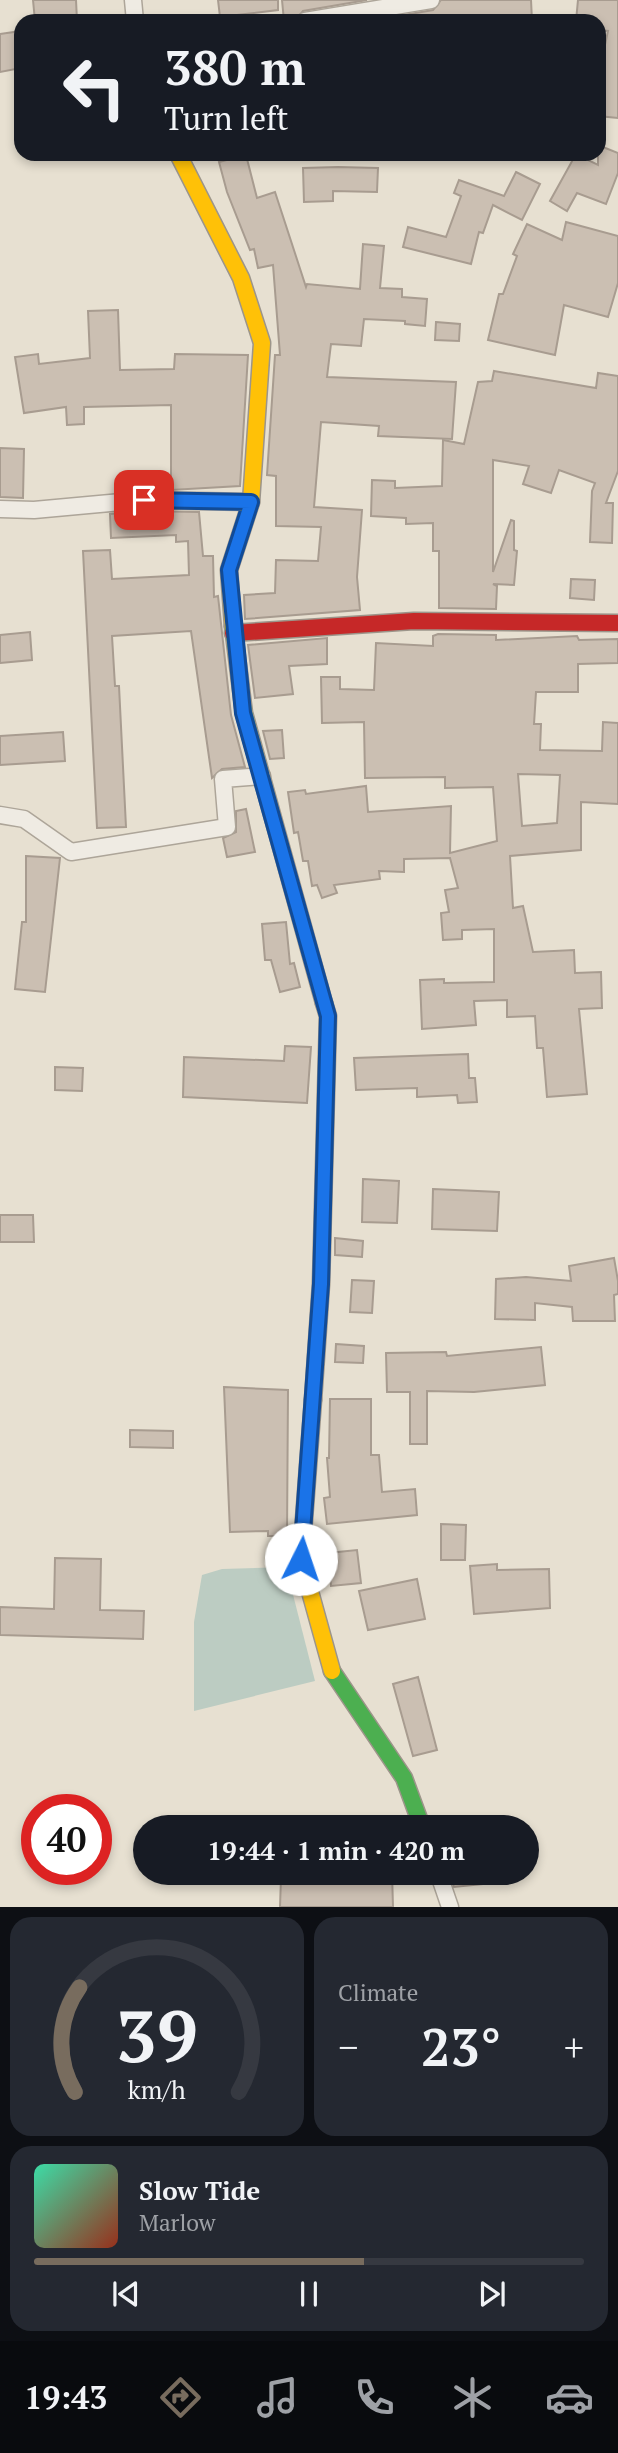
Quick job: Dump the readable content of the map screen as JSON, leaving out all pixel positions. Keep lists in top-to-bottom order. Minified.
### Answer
{"page":{"turn":["380 m","Turn left"],"limit":"40","trip":"19:44 · 1 min · 420 m","tile":"Climate","heat":["−","23°","+"],"song":["Slow Tide","Marlow"],"tabs":"19:43","gauge":["39","km/h"]}}
